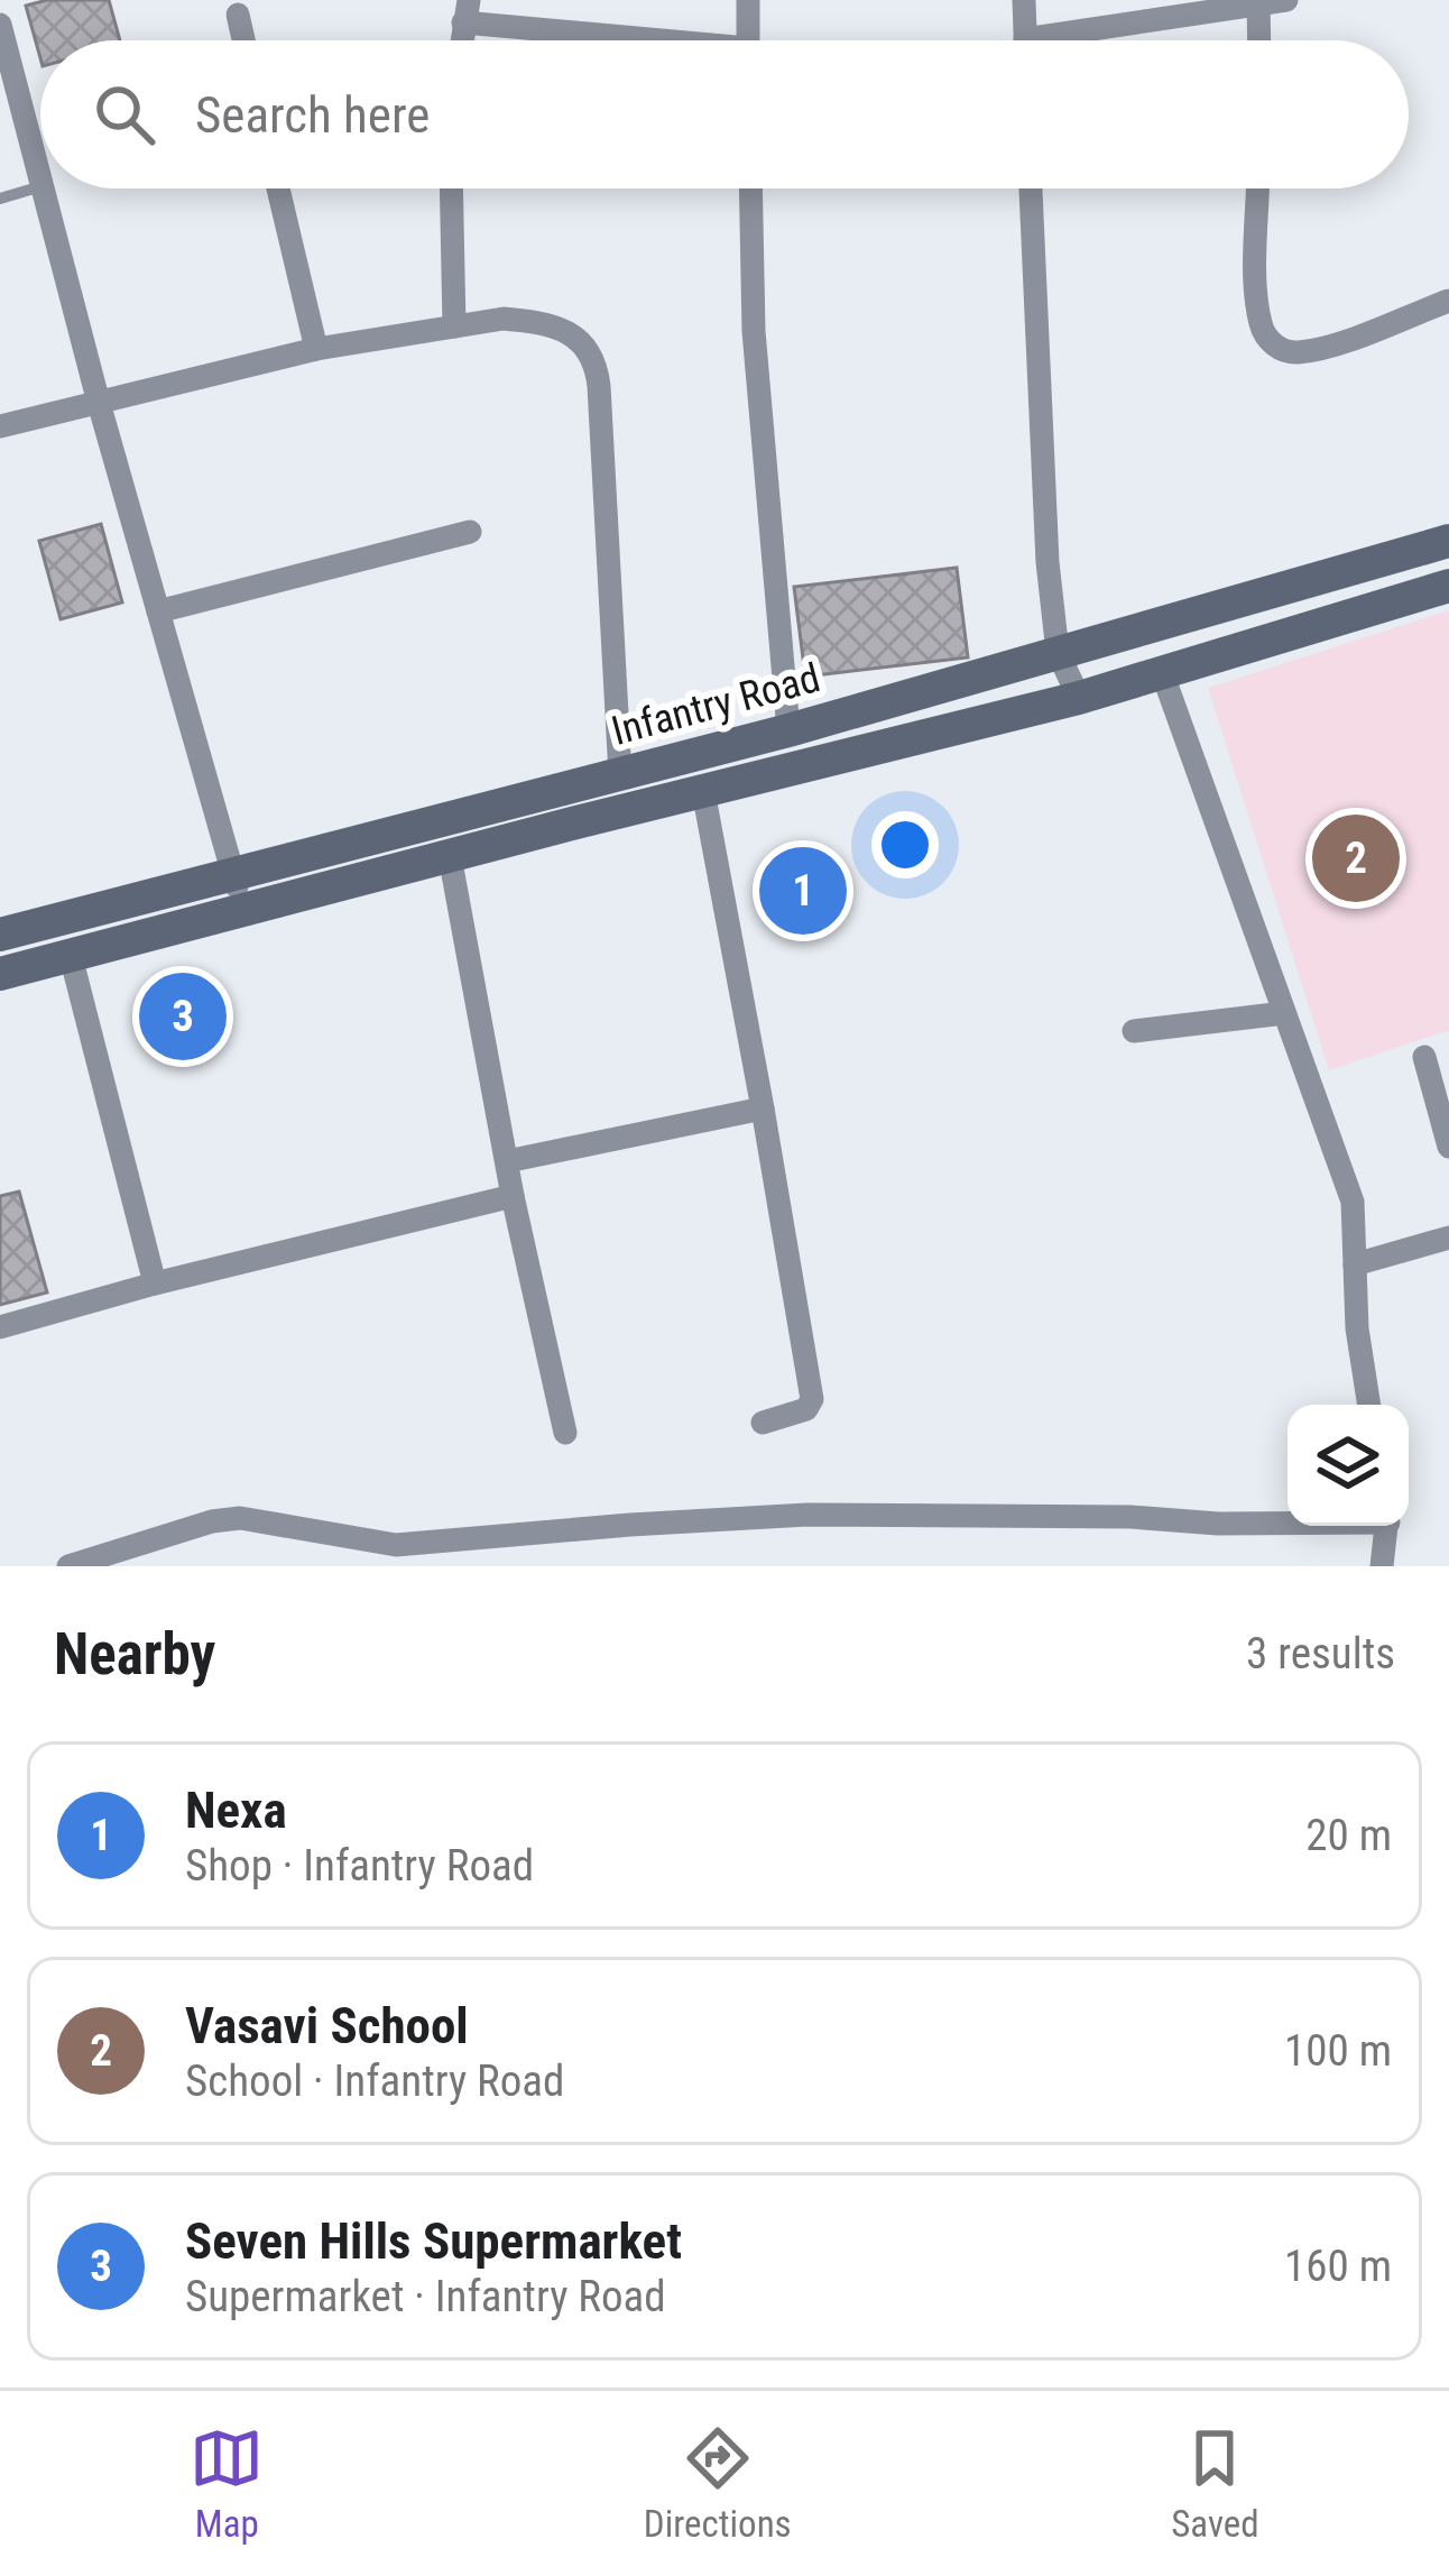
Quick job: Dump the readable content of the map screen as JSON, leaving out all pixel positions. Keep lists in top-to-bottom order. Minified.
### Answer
{"streets":{"street":["Infantry Road"]},"page":{"search":"Search here","pins":["2","1","3"],"heading":["Nearby","3 results"],"list":[{"mark":"1","name":"Nexa","note":"Shop · Infantry Road","value":"20 m"},{"mark":"2","name":"Vasavi School","note":"School · Infantry Road","value":"100 m"},{"mark":"3","name":"Seven Hills Supermarket","note":"Supermarket · Infantry Road","value":"160 m"}],"nav":["Map","Directions","Saved"]}}
